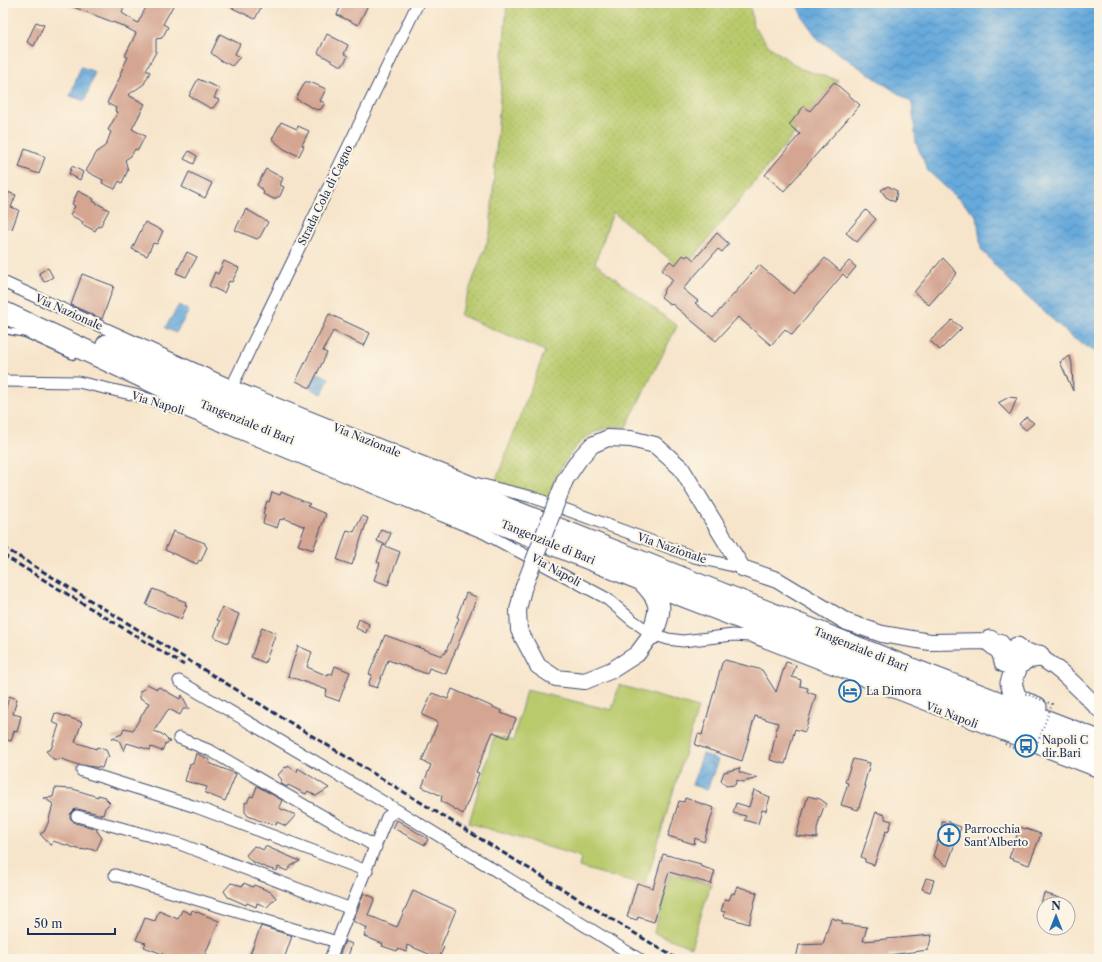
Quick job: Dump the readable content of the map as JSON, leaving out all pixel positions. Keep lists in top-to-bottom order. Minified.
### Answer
{"streets":{"highway":["Tangenziale di Bari"],"street":["Strada Cola di Cagno","Via Nazionale","Via Napoli"]},"crossings":[["Strada Cola di Cagno","Via Nazionale"]],"places":{"hotel":["La Dimora"],"bus stop":["Napoli C dir.Bari"],"church":["Parrocchia Sant'Alberto"]},"scale_bar":"50 m","north":"top"}
